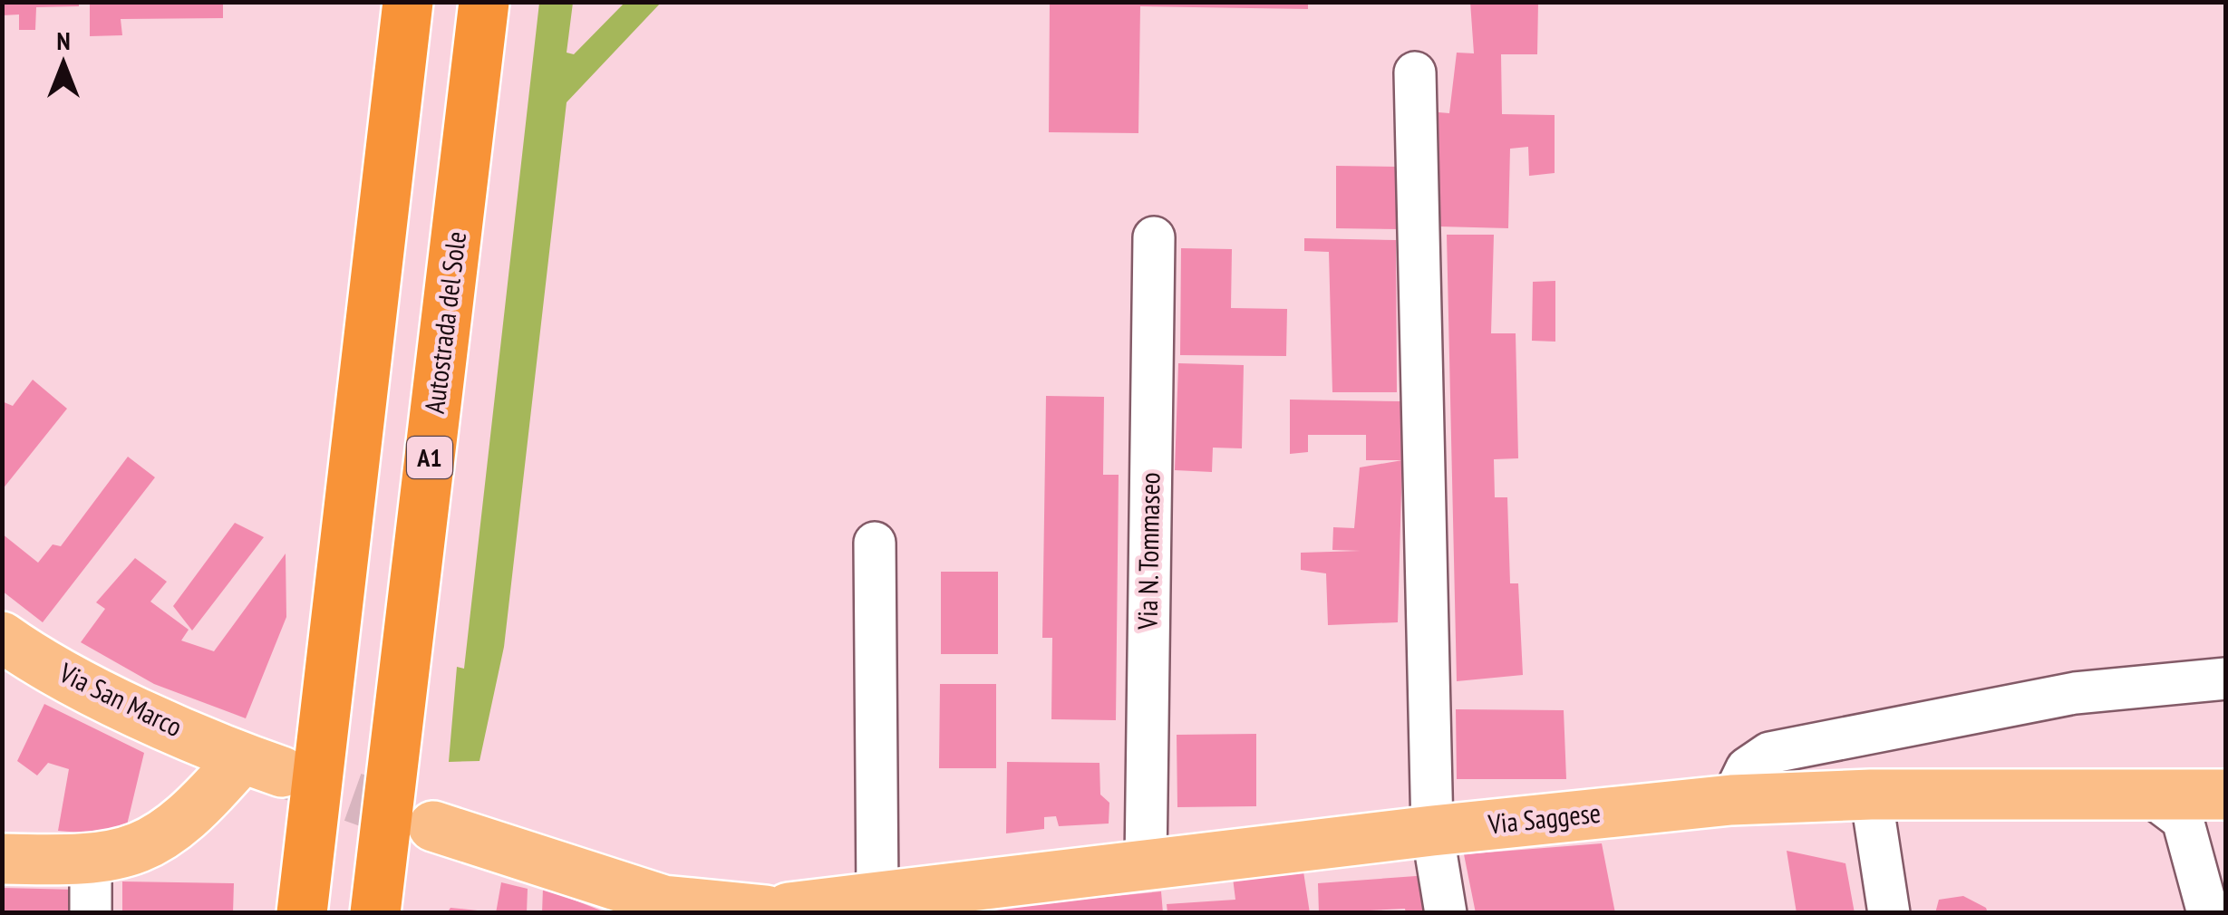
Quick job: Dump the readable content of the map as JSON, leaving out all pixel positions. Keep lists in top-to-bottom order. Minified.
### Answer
{"streets":{"highway":["Autostrada del Sole","A1"],"main road":["Via San Marco","Via Saggese"],"street":["Via N. Tommaseo"]},"crossings":[["Via N. Tommaseo","Via Saggese"]],"north":"top"}
